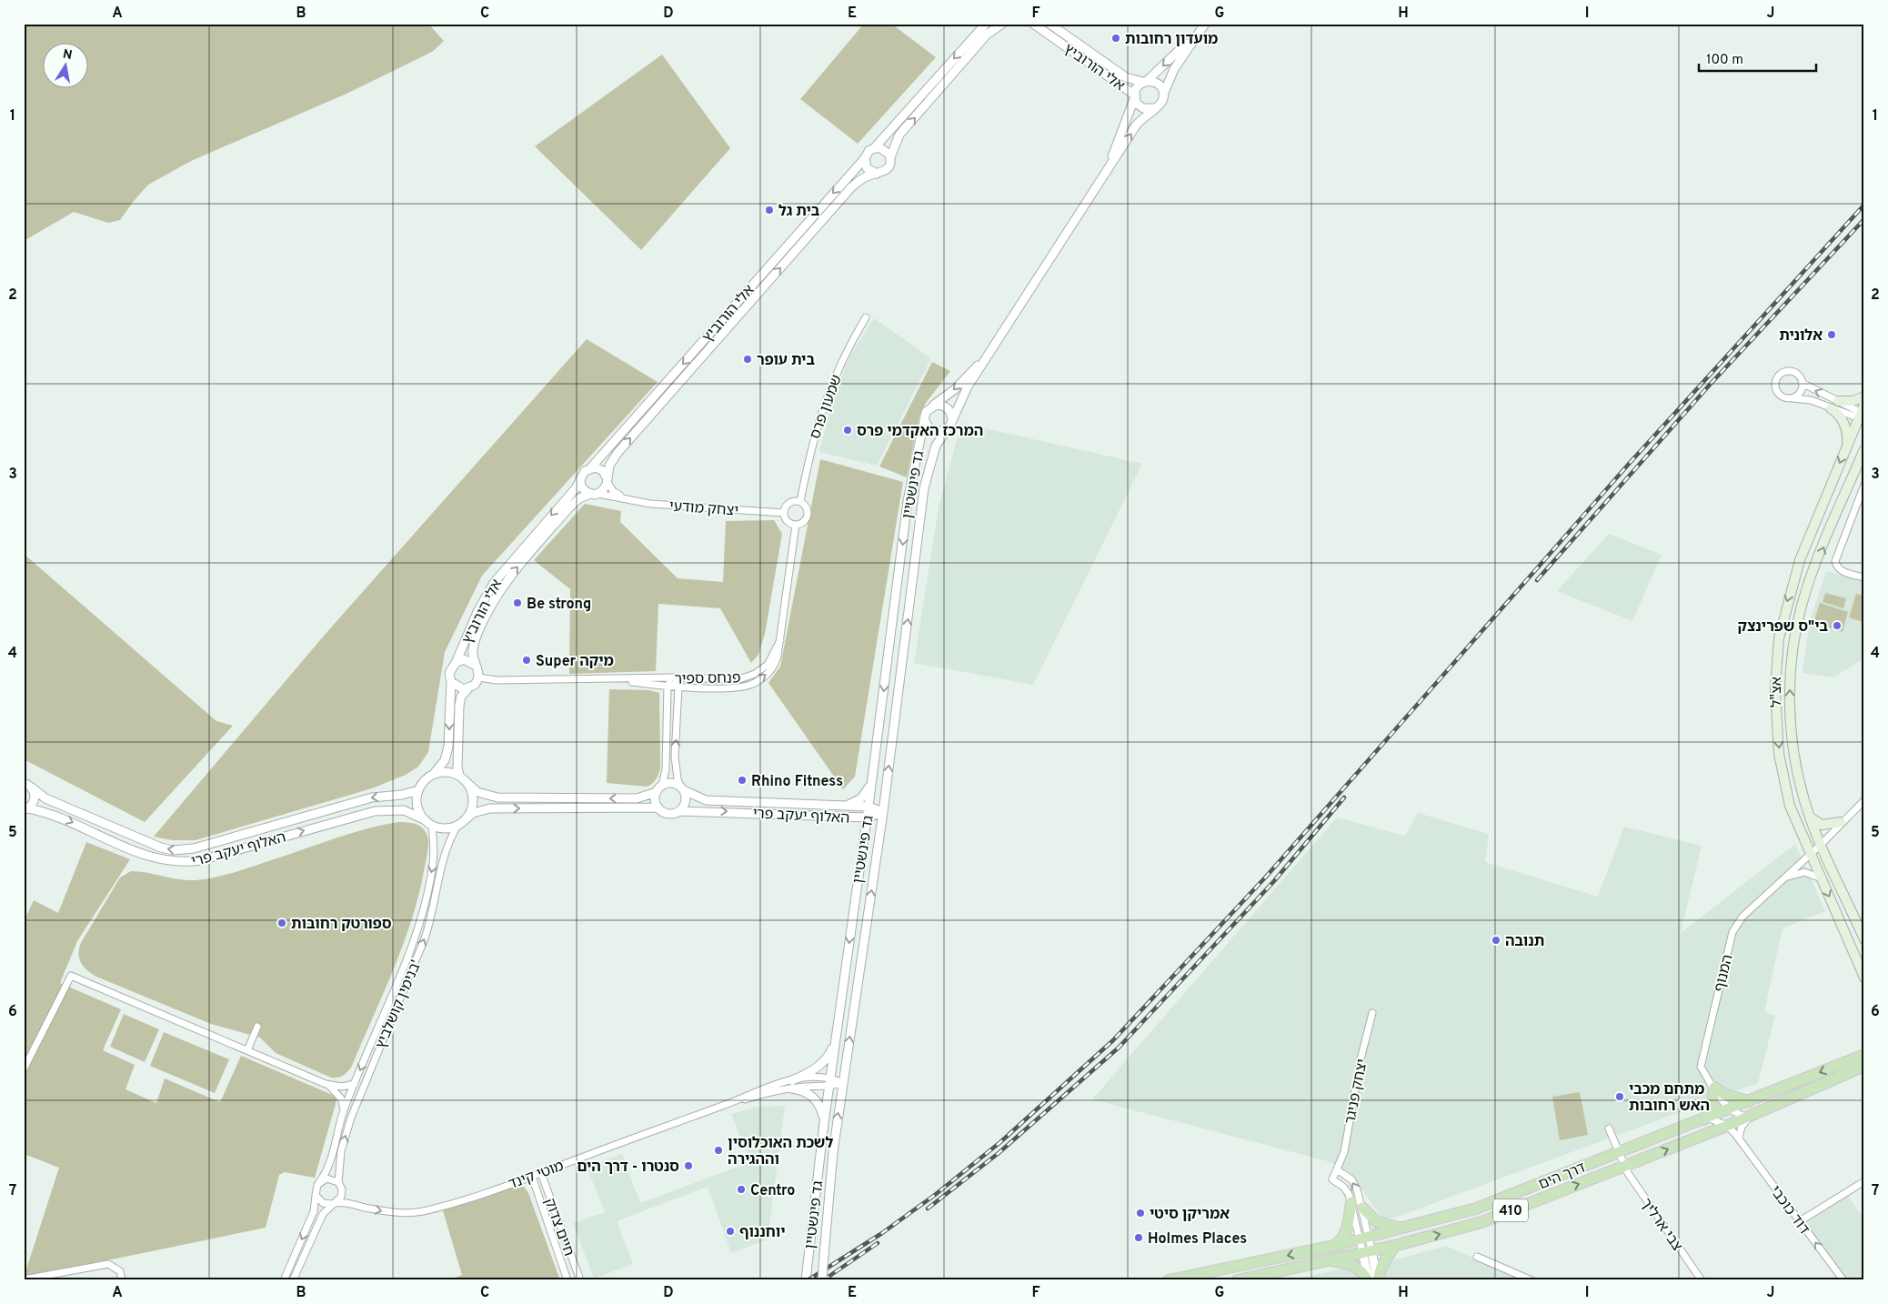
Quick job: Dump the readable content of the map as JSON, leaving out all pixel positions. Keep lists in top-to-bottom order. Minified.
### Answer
{"streets":{"main road":["אצ\"ל","דרך הים","410"],"street":["אלי הורוביץ","שמעון פרס","גד פינשטיין","יצחק מודעי","פנחס ספיר","האלוף יעקב פרי","המנוף","בנימין קושלביץ'","יצחק פניגר","מוטי קינד","דוד כוכבי","צבי ארליך","חיים צדוק"]},"crossings":[["אלי הורוביץ","יצחק מודעי"],["אלי הורוביץ","פנחס ספיר"],["שמעון פרס","יצחק מודעי"],["גד פינשטיין","האלוף יעקב פרי"],["גד פינשטיין","מוטי קינד"],["אצ\"ל","המנוף"],["האלוף יעקב פרי","בנימין קושלביץ'"],["המנוף","דרך הים"],["בנימין קושלביץ'","מוטי קינד"],["יצחק פניגר","דרך הים"],["מוטי קינד","חיים צדוק"],["דרך הים","דוד כוכבי"],["דרך הים","צבי ארליך"]],"places":["מועדון רחובות","בית גל","אלונית","בית עופר","המרכז האקדמי פרס","Be strong","בי\"ס שפרינצק","Super מיקה","Rhino Fitness","ספורטק רחובות","תנובה","מתחם מכבי האש רחובות","לשכת האוכלוסין וההגירה","סנטרו - דרך הים","Centro","אמריקן סיטי","יוחננוף","Holmes Places"],"scale_bar":"100 m","north":"top","grid":{"columns":["A","B","C","D","E","F","G","H","I","J"],"rows":["1","2","3","4","5","6","7"]}}
